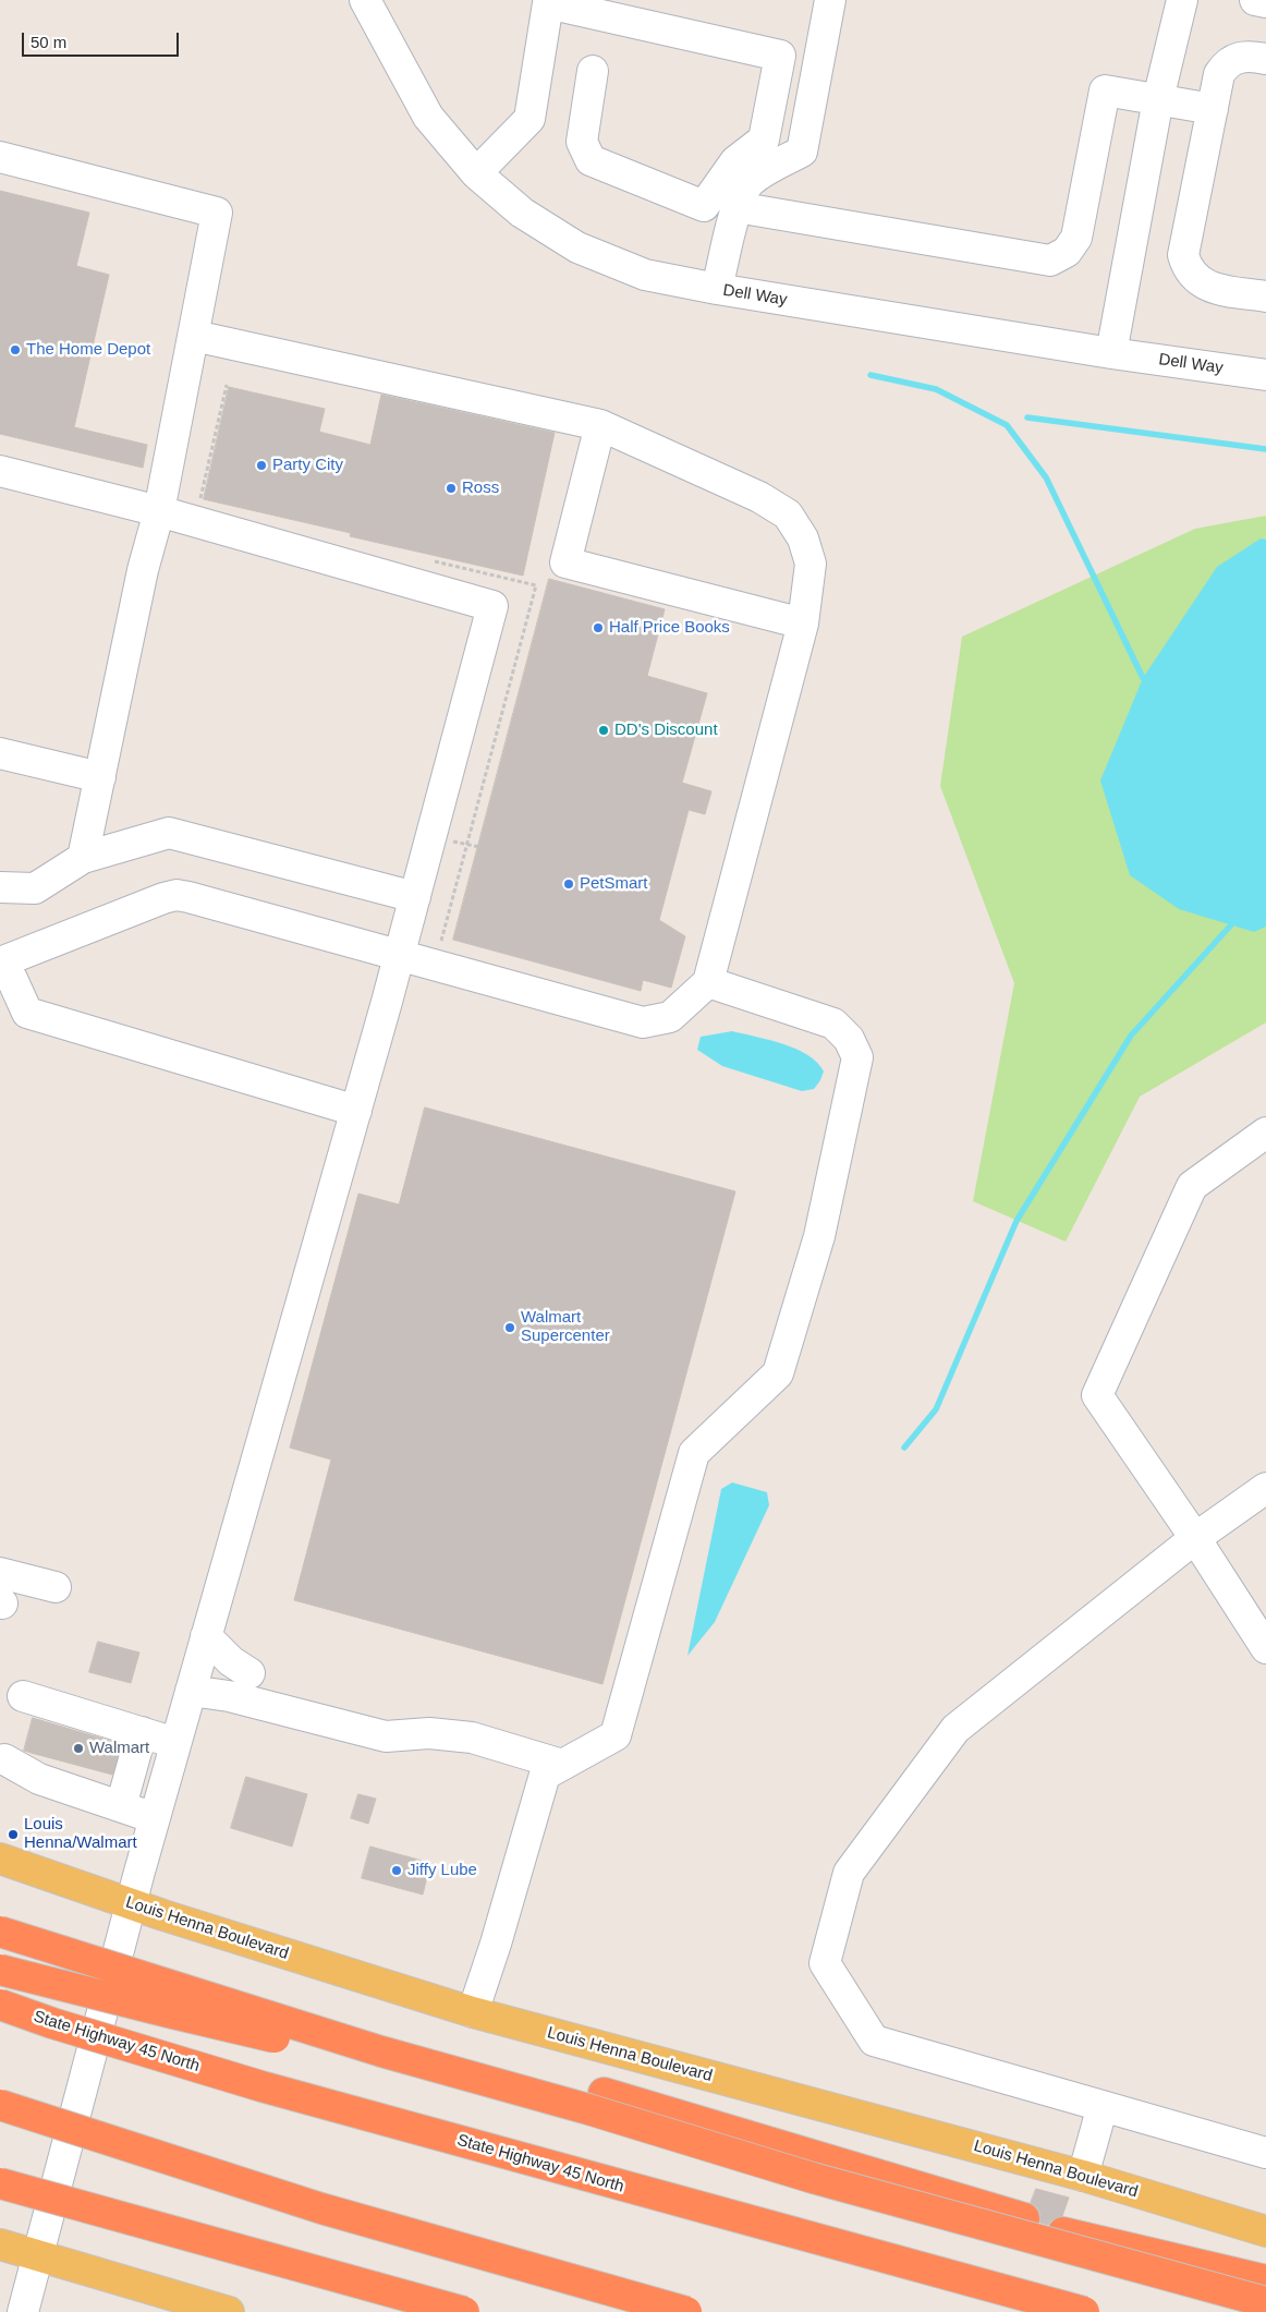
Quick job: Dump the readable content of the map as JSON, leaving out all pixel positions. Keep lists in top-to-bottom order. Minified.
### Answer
{"streets":{"highway":["State Highway 45 North"],"main road":["Louis Henna Boulevard"],"street":["Dell Way"]},"places":["The Home Depot","Party City","Ross","Half Price Books","DD's Discount","PetSmart","Walmart Supercenter","Walmart","Louis Henna/Walmart","Jiffy Lube"],"scale_bar":"50 m"}
